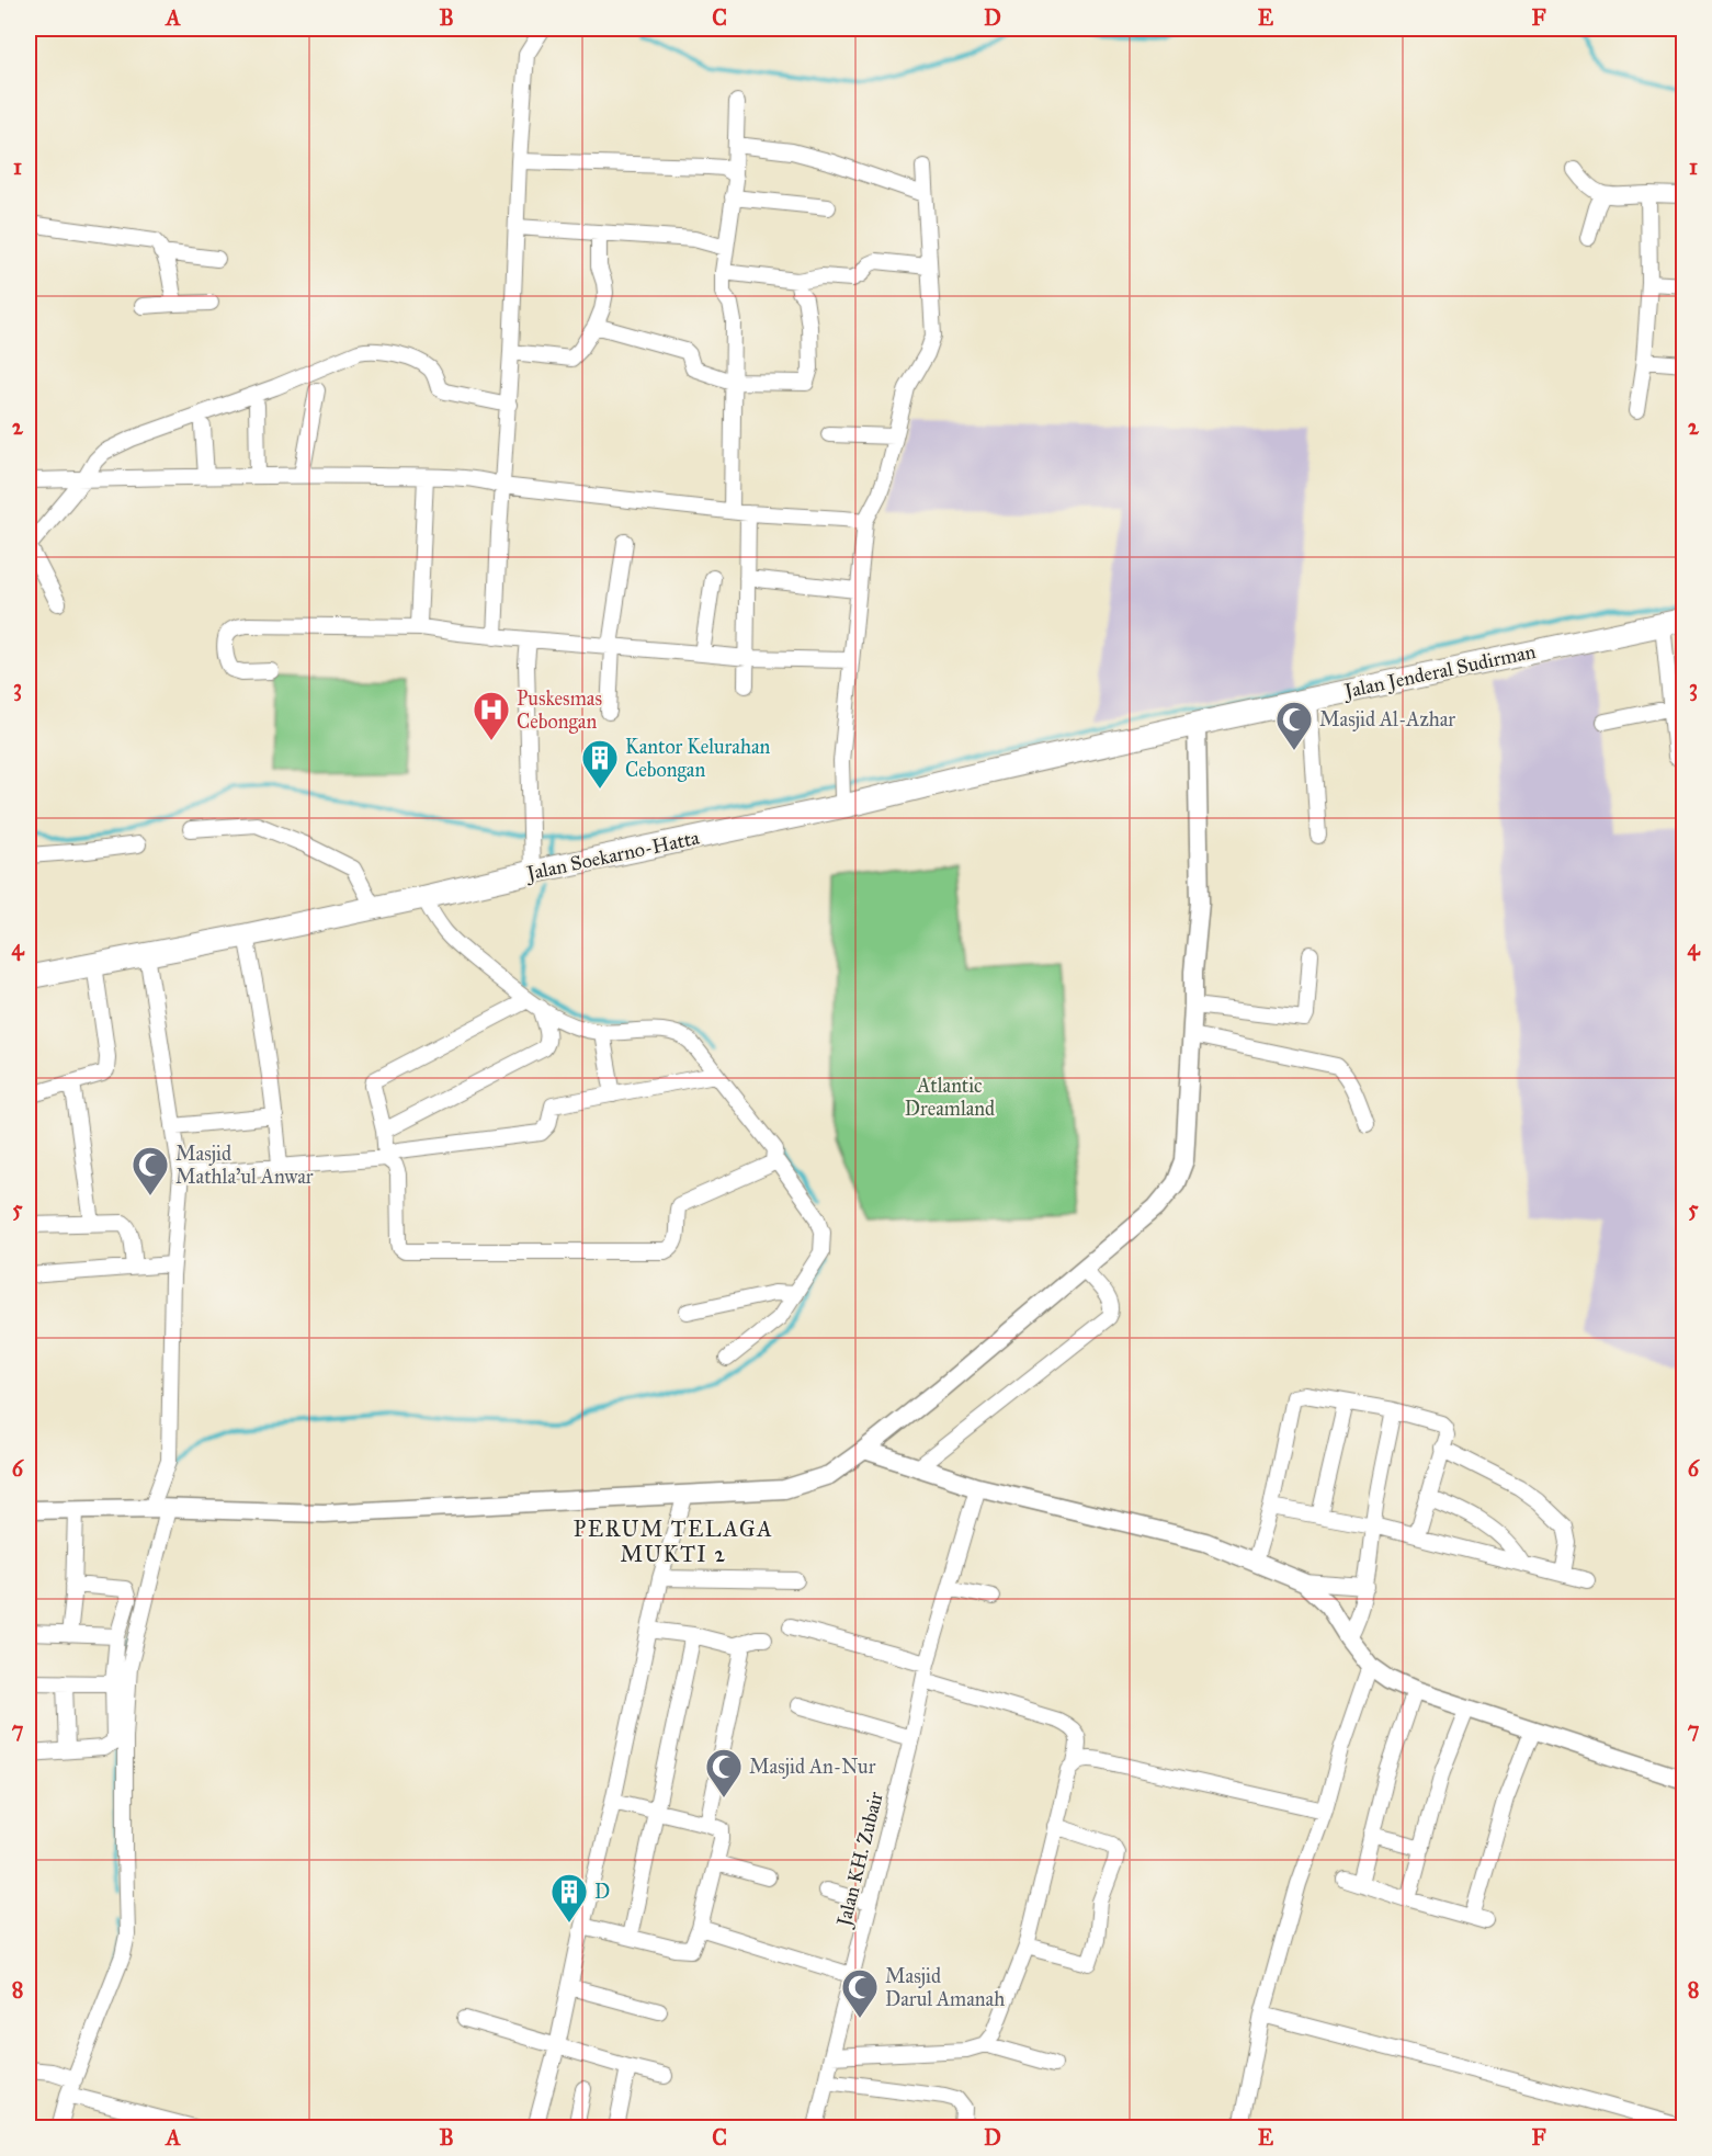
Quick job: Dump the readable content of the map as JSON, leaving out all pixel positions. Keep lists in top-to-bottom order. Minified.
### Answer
{"streets":{"main road":["Jalan Jenderal Sudirman","Jalan Soekarno-Hatta"],"street":["Jalan KH. Zubair"]},"crossings":[["Jalan Jenderal Sudirman","Jalan Soekarno-Hatta"]],"districts":["PERUM TELAGA MUKTI 2"],"parks":["Atlantic Dreamland"],"places":{"hospital":["Puskesmas Cebongan"],"mosque":["Masjid Al-Azhar","Masjid Mathla'ul Anwar","Masjid An-Nur","Masjid Darul Amanah"],"building":["Kantor Kelurahan Cebongan","D"]},"grid":{"columns":["A","B","C","D","E","F"],"rows":["1","2","3","4","5","6","7","8"]}}
